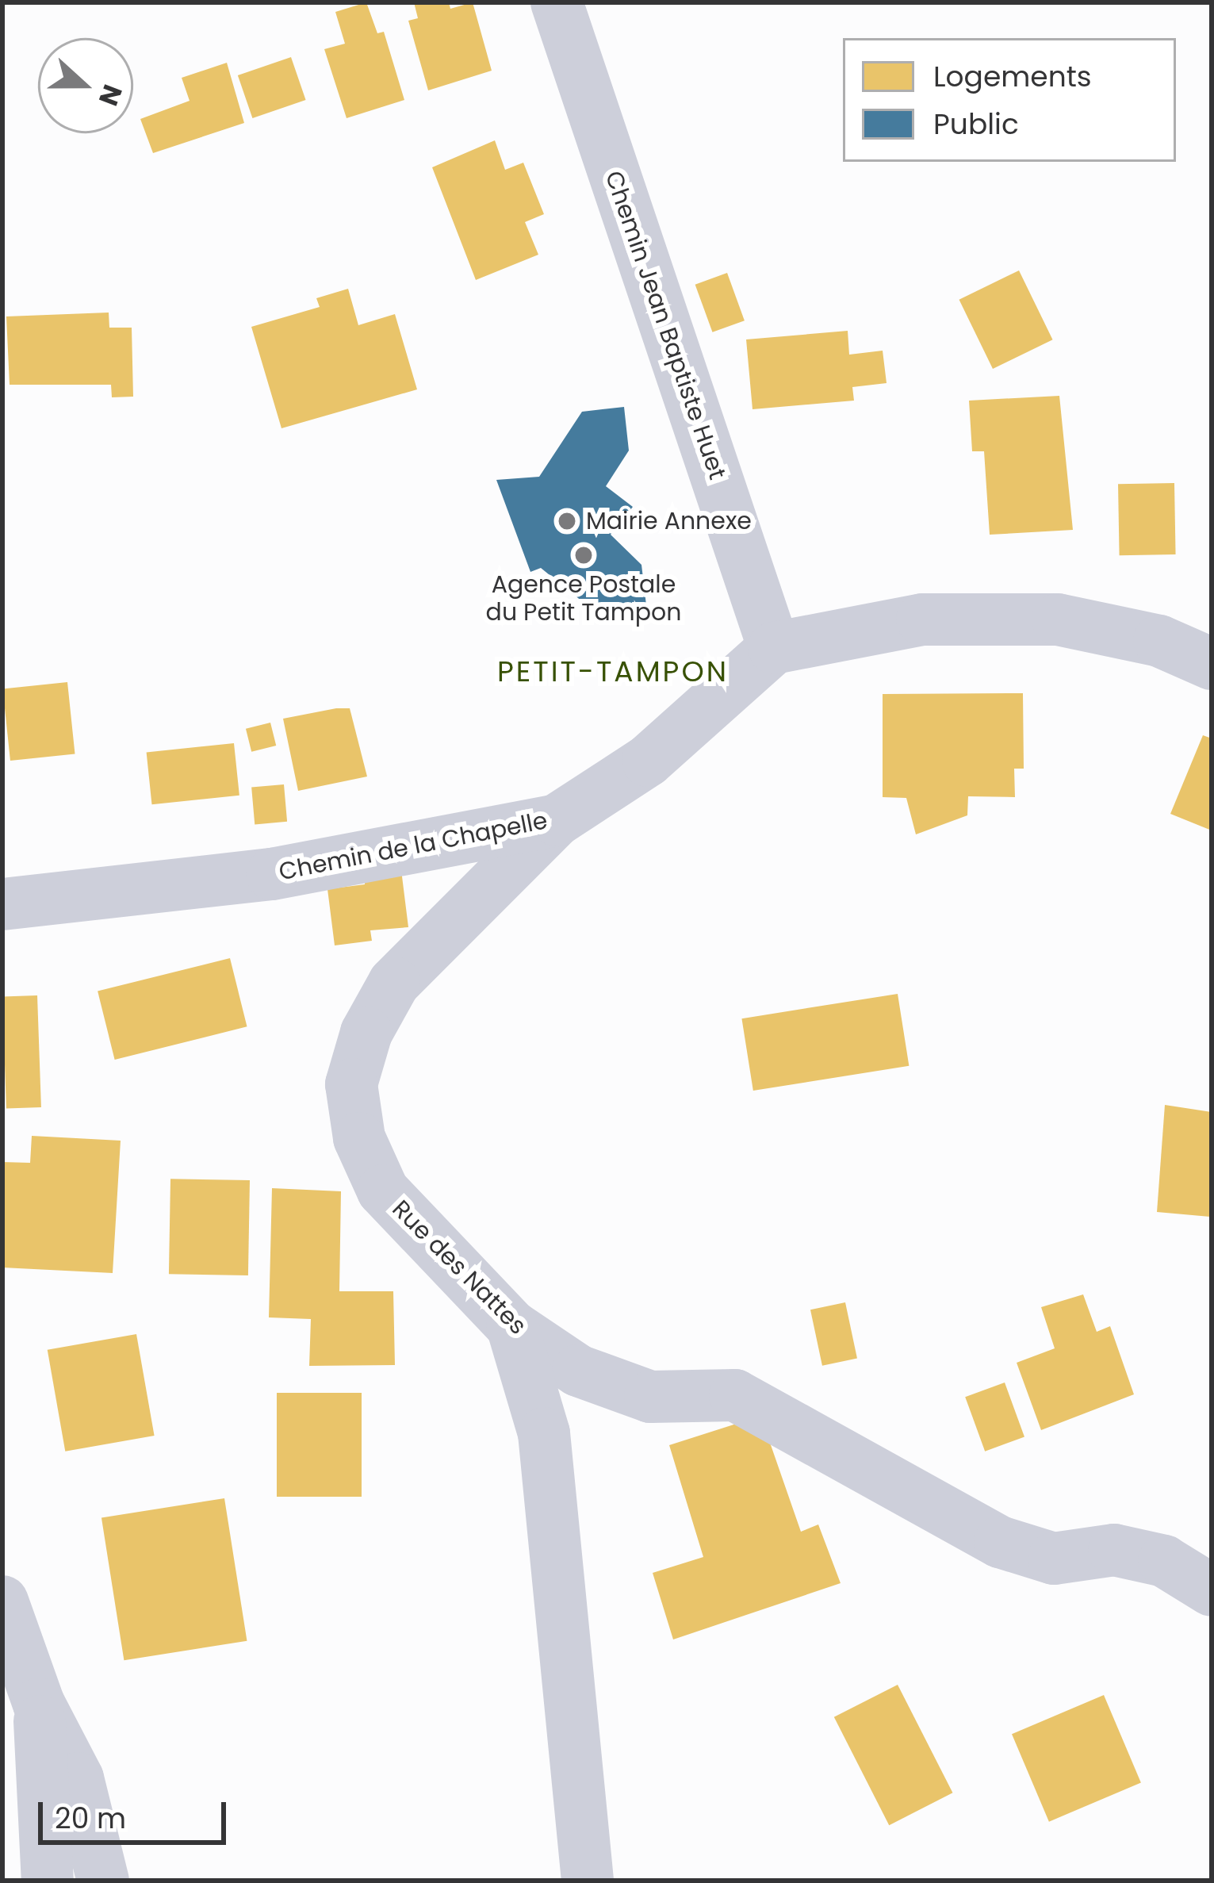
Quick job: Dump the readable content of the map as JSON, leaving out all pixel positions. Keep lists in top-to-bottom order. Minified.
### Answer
{"streets":{"street":["Chemin Jean Baptiste Huet","Chemin de la Chapelle","Rue des Nattes"]},"crossings":[["Chemin Jean Baptiste Huet","Chemin de la Chapelle"],["Chemin de la Chapelle","Rue des Nattes"]],"districts":["PETIT-TAMPON"],"places":["Mairie Annexe","Agence Postale du Petit Tampon"],"legend":["Logements","Public"],"scale_bar":"20 m","north":"right"}
